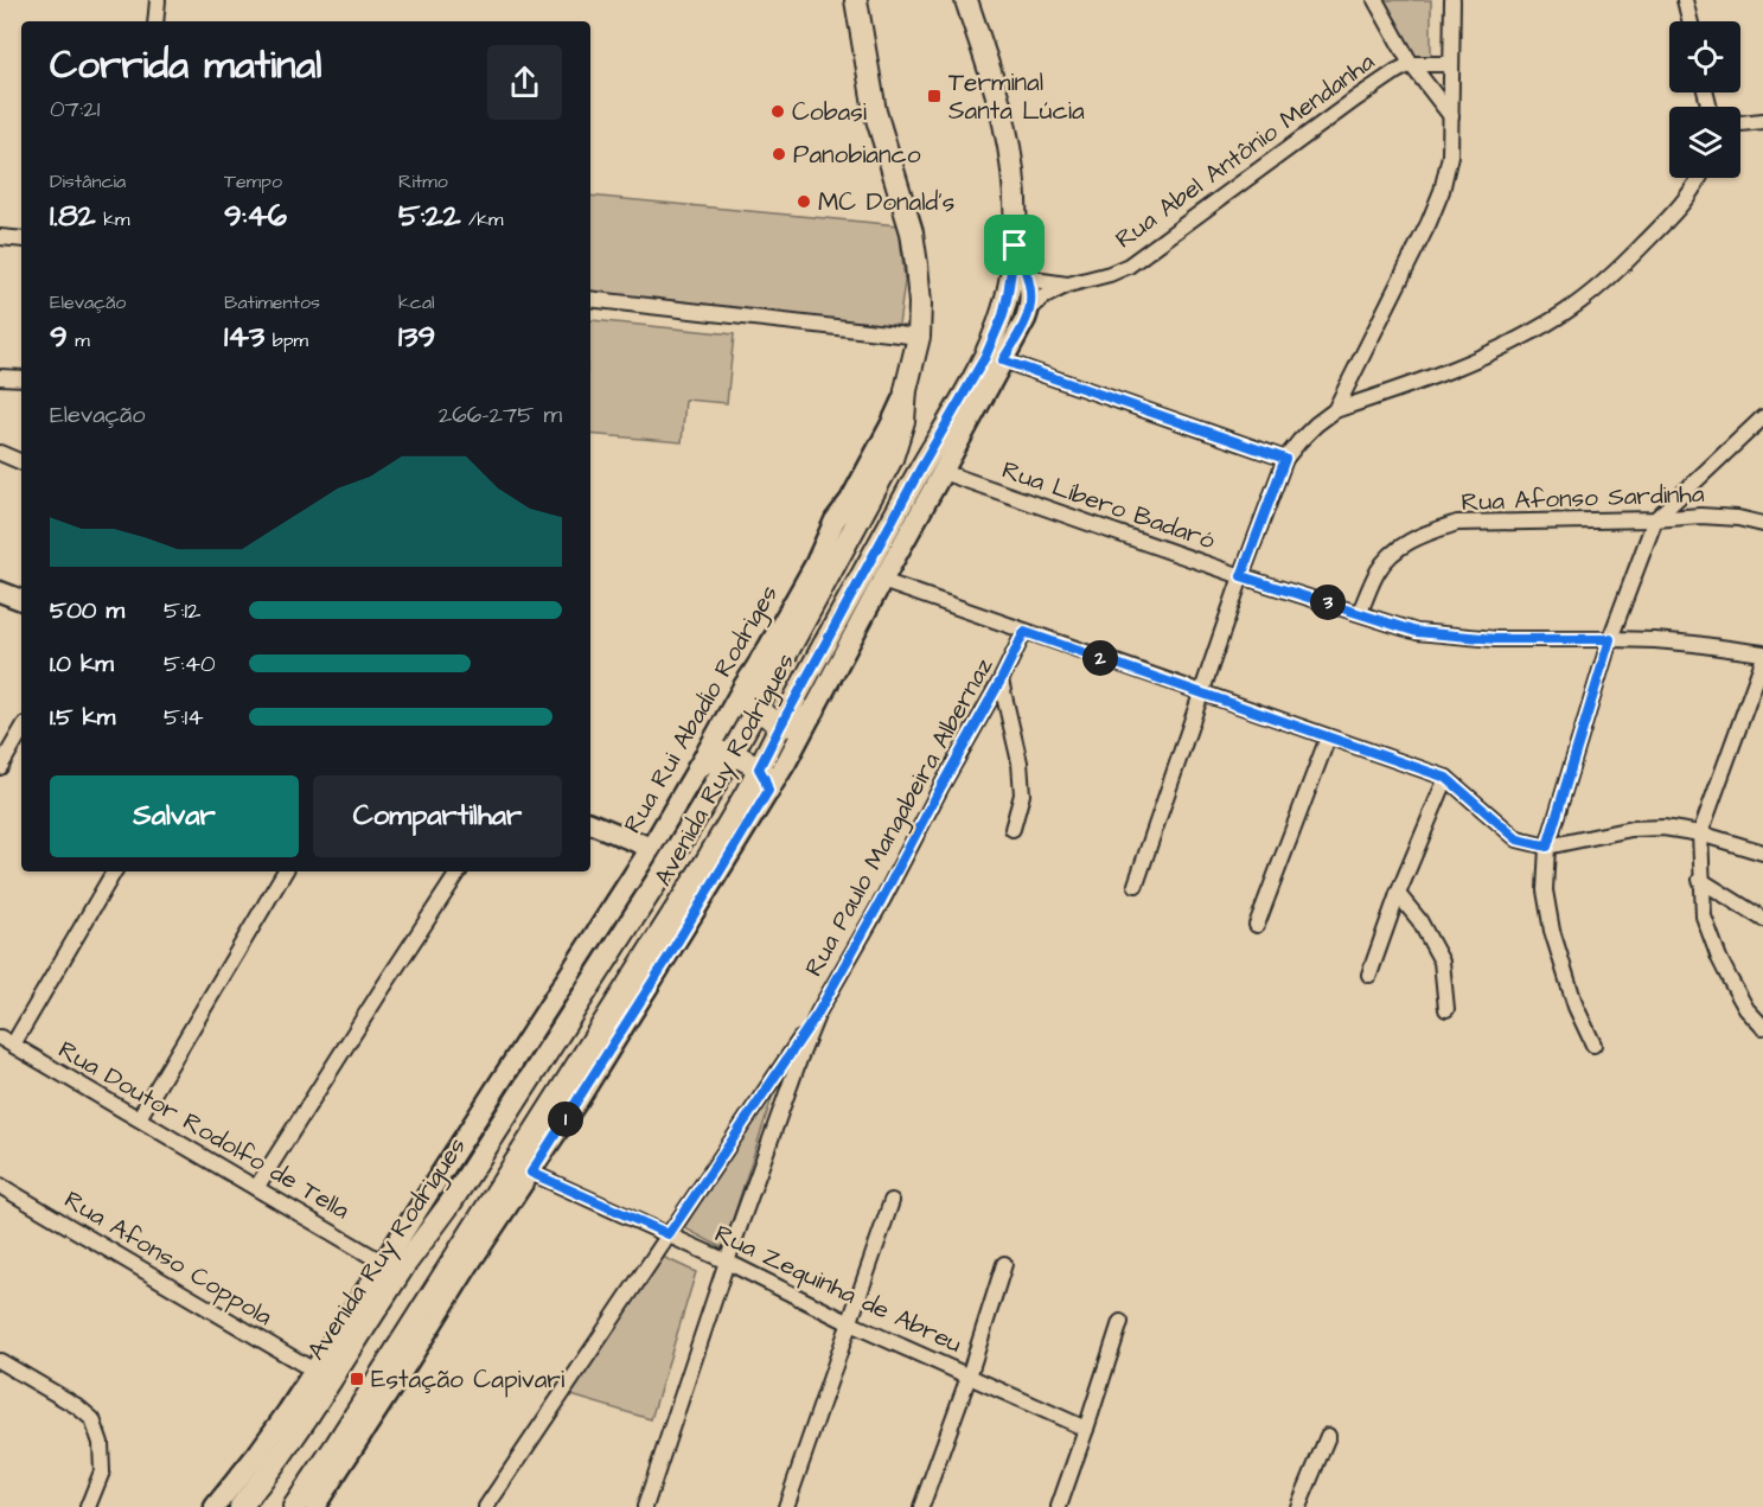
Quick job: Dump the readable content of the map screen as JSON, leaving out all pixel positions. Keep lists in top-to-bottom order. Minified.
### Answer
{"streets":{"main road":["Avenida Ruy Rodrigues"],"street":["Rua Abel Antônio Mendanha","Rua Afonso Sardinha","Rua Líbero Badaró","Rua Rui Abadio Rodriges","Rua Paulo Mangabeira Albernaz","Rua Doutor Rodolfo de Tella","Rua Afonso Coppola","Rua Zequinha de Abreu"]},"crossings":[["Rua Afonso Sardinha","Rua Líbero Badaró"],["Rua Rui Abadio Rodriges","Avenida Ruy Rodrigues"],["Rua Rui Abadio Rodriges","Rua Doutor Rodolfo de Tella"],["Rua Rui Abadio Rodriges","Rua Afonso Coppola"],["Rua Paulo Mangabeira Albernaz","Rua Zequinha de Abreu"]],"places":{"transit":["Terminal Santa Lúcia","Estação Capivari"],"other":["Cobasi","Panobianco","MC Donald's"]},"page":{"heading":["Corrida matinal","07:21"],"stats":[["Distância","1.82 km"],["Tempo","9:46"],["Ritmo","5:22 /km"],["Elevação","9 m"],["Batimentos","143 bpm"],["kcal","139"]],"chart":["Elevação","266–275 m"],"list":[{"name":"500 m","note":"5:12"},{"name":"1.0 km","note":"5:40"},{"name":"1.5 km","note":"5:14"}],"pins":["3","2","1"],"buttons":["Salvar","Compartilhar"]}}
